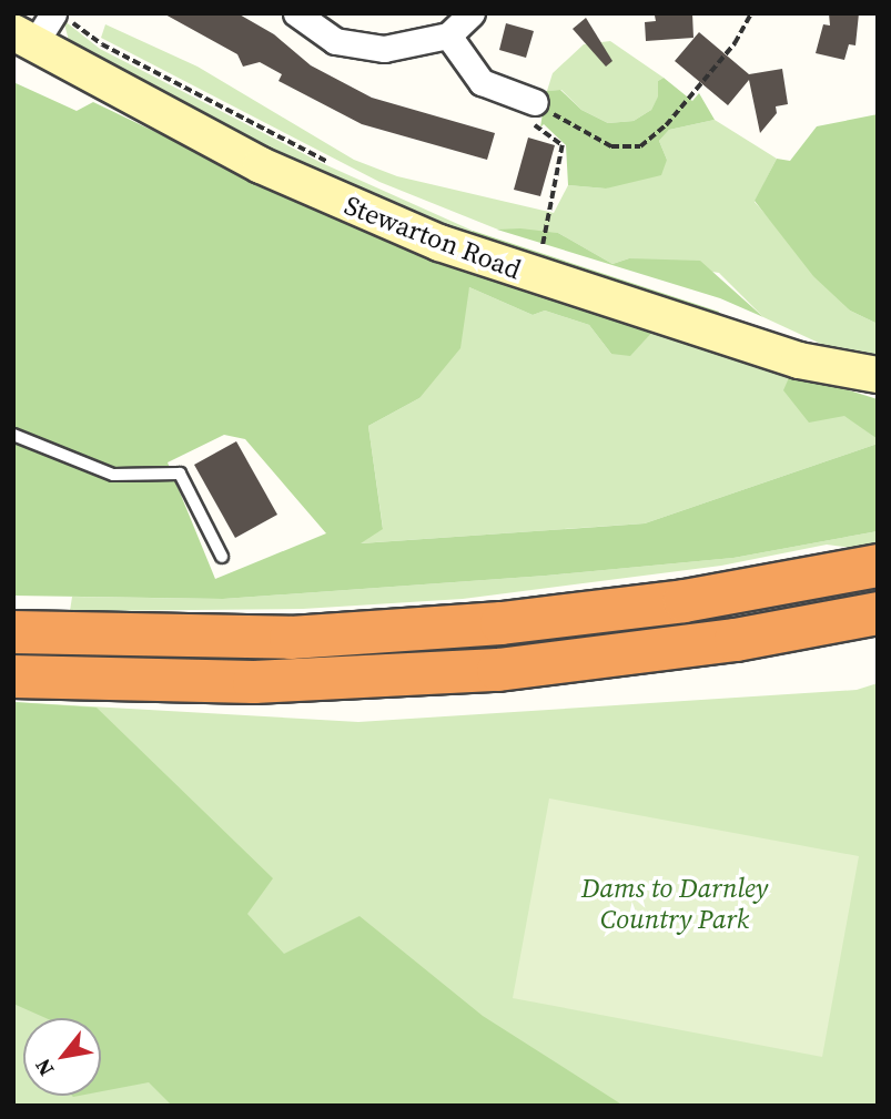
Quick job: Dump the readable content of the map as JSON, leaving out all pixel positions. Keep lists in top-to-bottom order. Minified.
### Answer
{"streets":{"main road":["Stewarton Road"]},"parks":["Dams to Darnley Country Park"],"north":"bottom left"}
